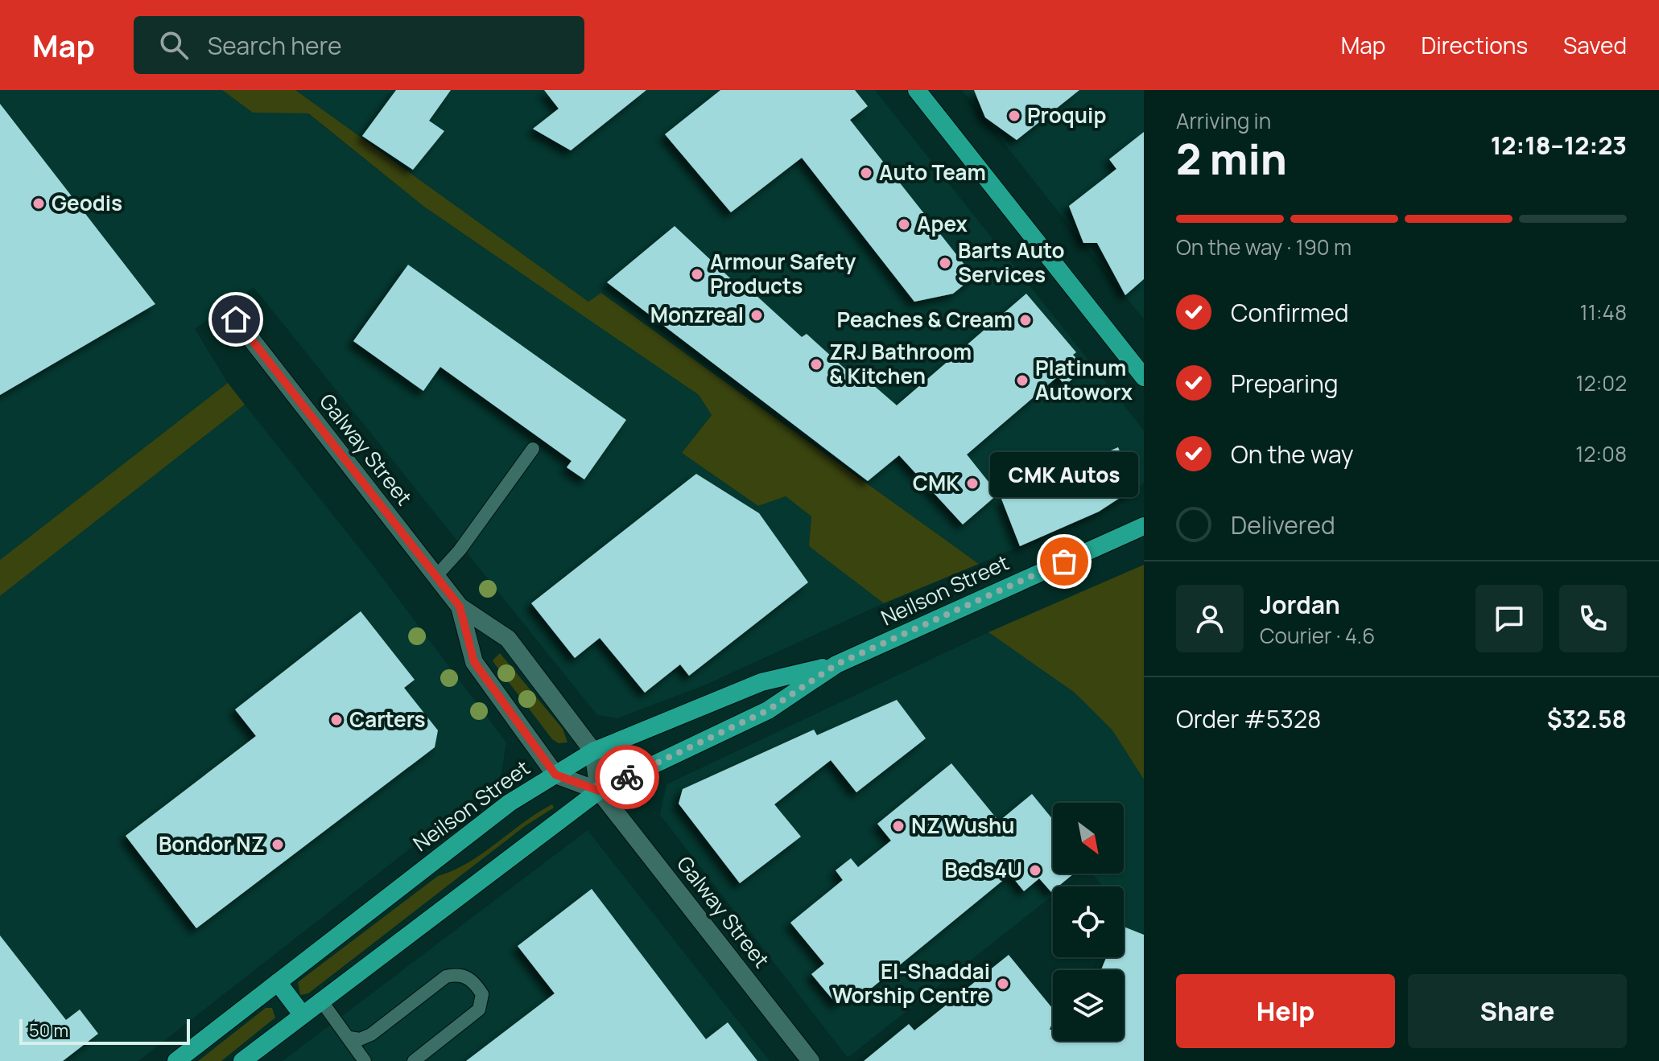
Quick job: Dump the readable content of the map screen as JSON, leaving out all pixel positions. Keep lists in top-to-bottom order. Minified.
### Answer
{"streets":{"main road":["Neilson Street"],"street":["Galway Street"]},"crossings":[["Galway Street","Neilson Street"]],"places":["Proquip","Auto Team","Geodis","Apex","Barts Auto Services","Armour Safety Products","Monzreal","Peaches & Cream","ZRJ Bathroom & Kitchen","Platinum Autoworx","CMK","CMK Autos","Carters","NZ Wushu","Bondor NZ","Beds4U","El-Shaddai Worship Centre"],"scale_bar":"50 m","north":"bottom right","page":{"header":"Map","search":"Search here","nav":["Map","Directions","Saved"],"heading":["2 min","Arriving in","12:18–12:23"],"panel":["Jordan","Courier · 4.6","Order #5328","$32.58"],"bar":"On the way · 190 m","list":[["Confirmed","11:48"],["Preparing","12:02"],["On the way","12:08"],"Delivered"],"bubble":"CMK Autos","buttons":["Help","Share"],"scale":"50 m"}}
